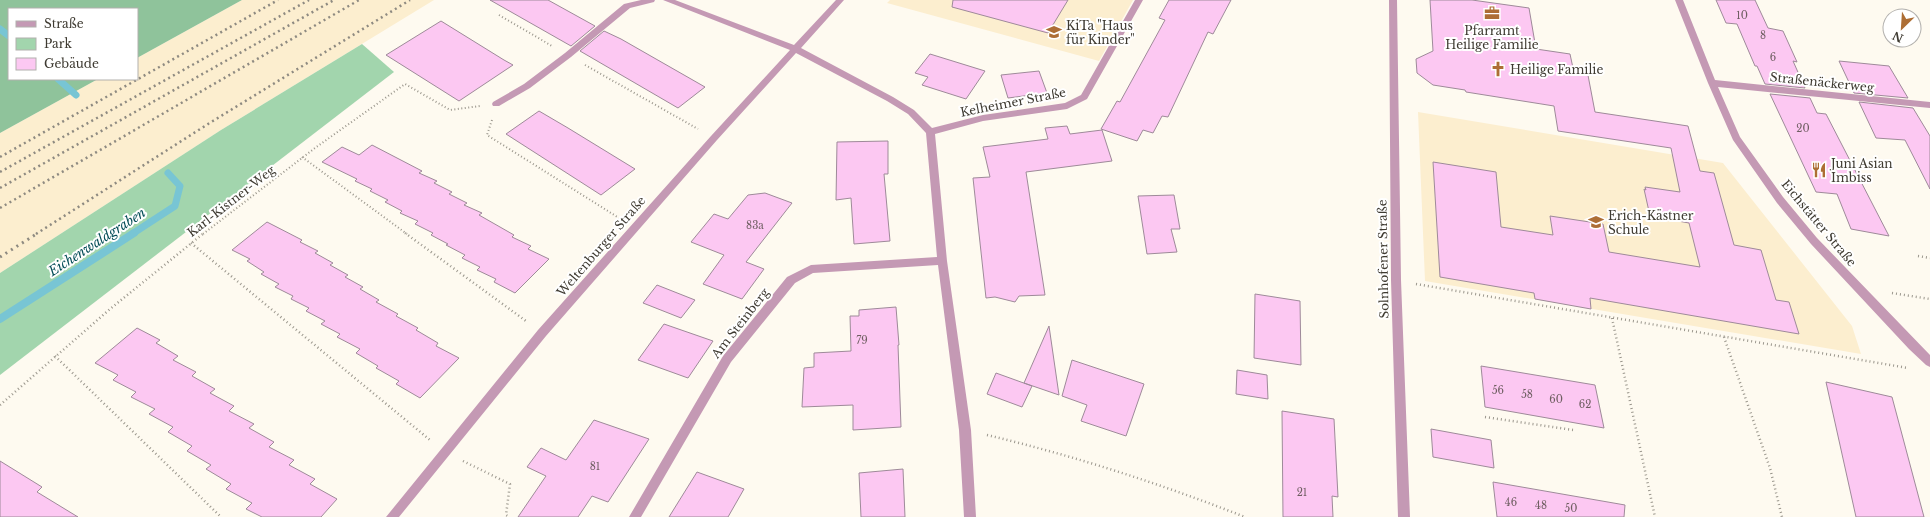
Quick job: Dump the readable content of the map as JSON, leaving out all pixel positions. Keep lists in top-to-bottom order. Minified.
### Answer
{"streets":{"street":["Straßenäckerweg","Kelheimer Straße","Eichstätter Straße","Weltenburger Straße","Solnhofener Straße","Am Steinberg"],"path":["Karl-Kistner-Weg"]},"crossings":[["Straßenäckerweg","Eichstätter Straße"]],"water":["Eichenwaldgraben"],"places":{"office":["Pfarramt Heilige Familie"],"school or university":["KiTa \"Haus für Kinder\"","Erich-Kästner Schule"],"church":["Heilige Familie"],"restaurant":["Juni Asian Imbiss"]},"house_numbers":["10","8","6","20","83a","79","56","58","60","62","81","21","46","48","50"],"legend":["Straße","Park","Gebäude"],"north":"bottom left"}
